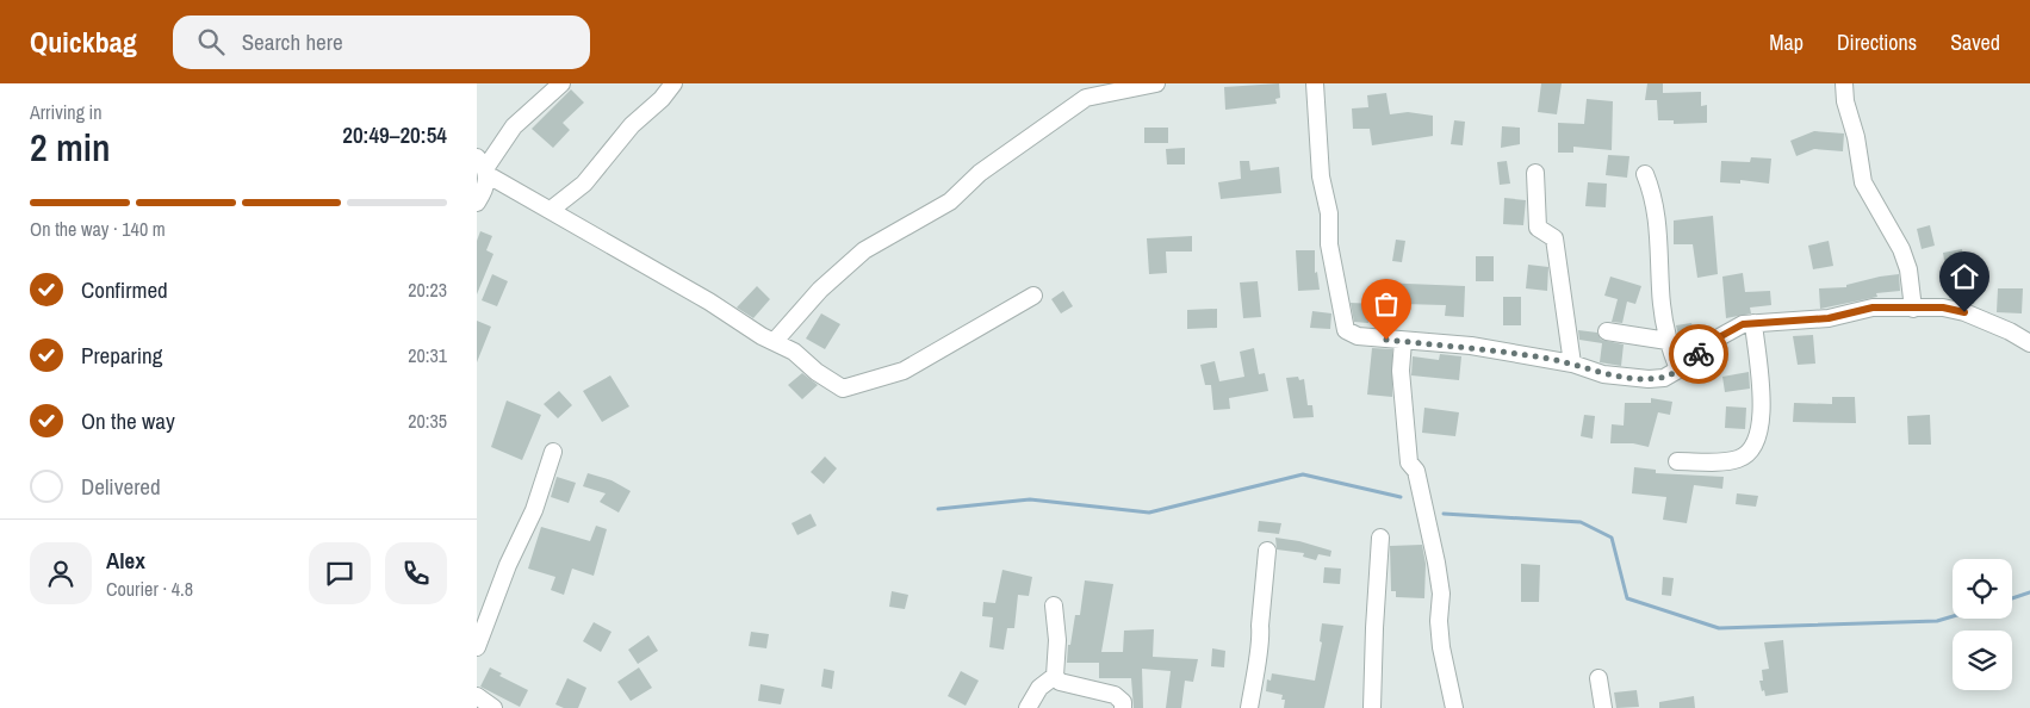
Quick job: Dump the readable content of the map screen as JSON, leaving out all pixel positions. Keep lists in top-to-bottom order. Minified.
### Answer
{"page":{"header":"Quickbag","search":"Search here","nav":["Map","Directions","Saved"],"heading":["2 min","Arriving in","20:49–20:54"],"panel":["Alex","Courier · 4.8"],"bar":"On the way · 140 m","list":[["Confirmed","20:23"],["Preparing","20:31"],["On the way","20:35"],"Delivered"]}}
